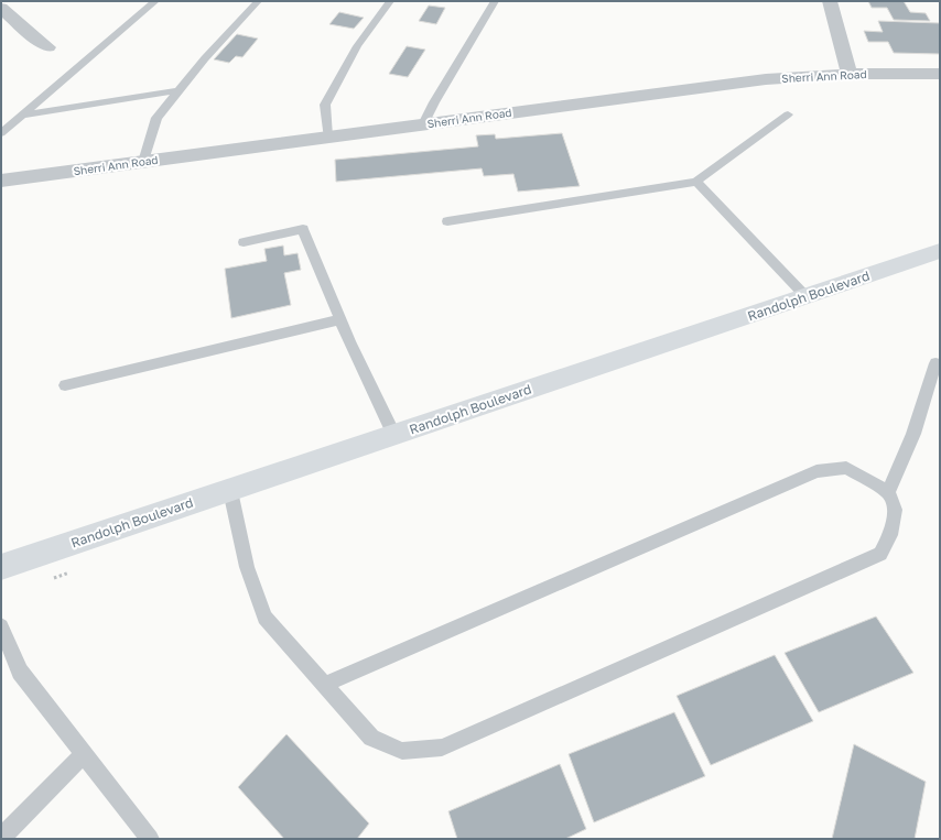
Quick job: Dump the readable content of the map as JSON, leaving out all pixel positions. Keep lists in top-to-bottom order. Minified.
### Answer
{"streets":{"main road":["Randolph Boulevard"],"street":["Sherri Ann Road"]}}
